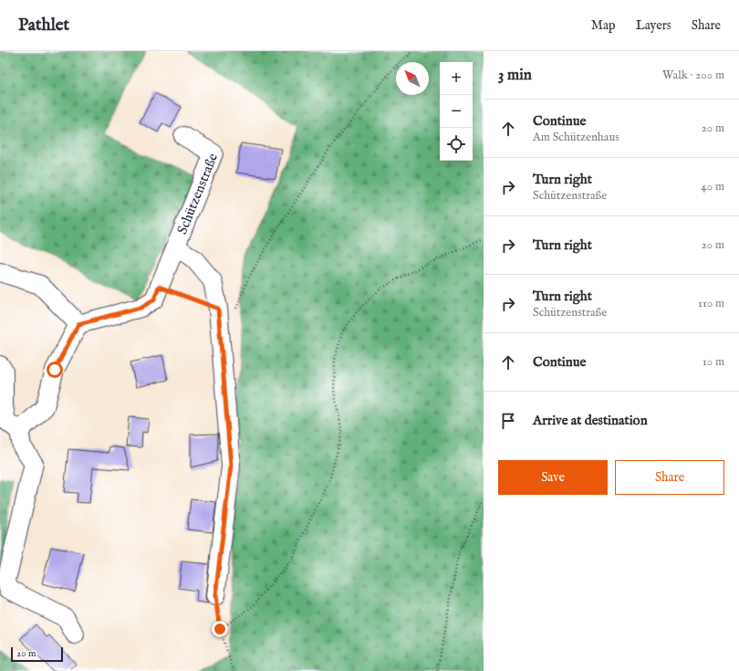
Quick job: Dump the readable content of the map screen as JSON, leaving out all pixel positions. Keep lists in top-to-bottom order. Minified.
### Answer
{"streets":{"street":["Schützenstraße"]},"scale_bar":"20 m","north":"top left","page":{"header":"Pathlet","nav":["Map","Layers","Share"],"heading":["3 min","Walk · 200 m"],"map_buttons":["+","−"],"list":[["Continue","Am Schützenhaus","20 m"],["Turn right","Schützenstraße","40 m"],["Turn right","20 m"],["Turn right","Schützenstraße","110 m"],["Continue","10 m"],"Arrive at destination"],"buttons":["Save","Share"],"scale":"20 m"}}
